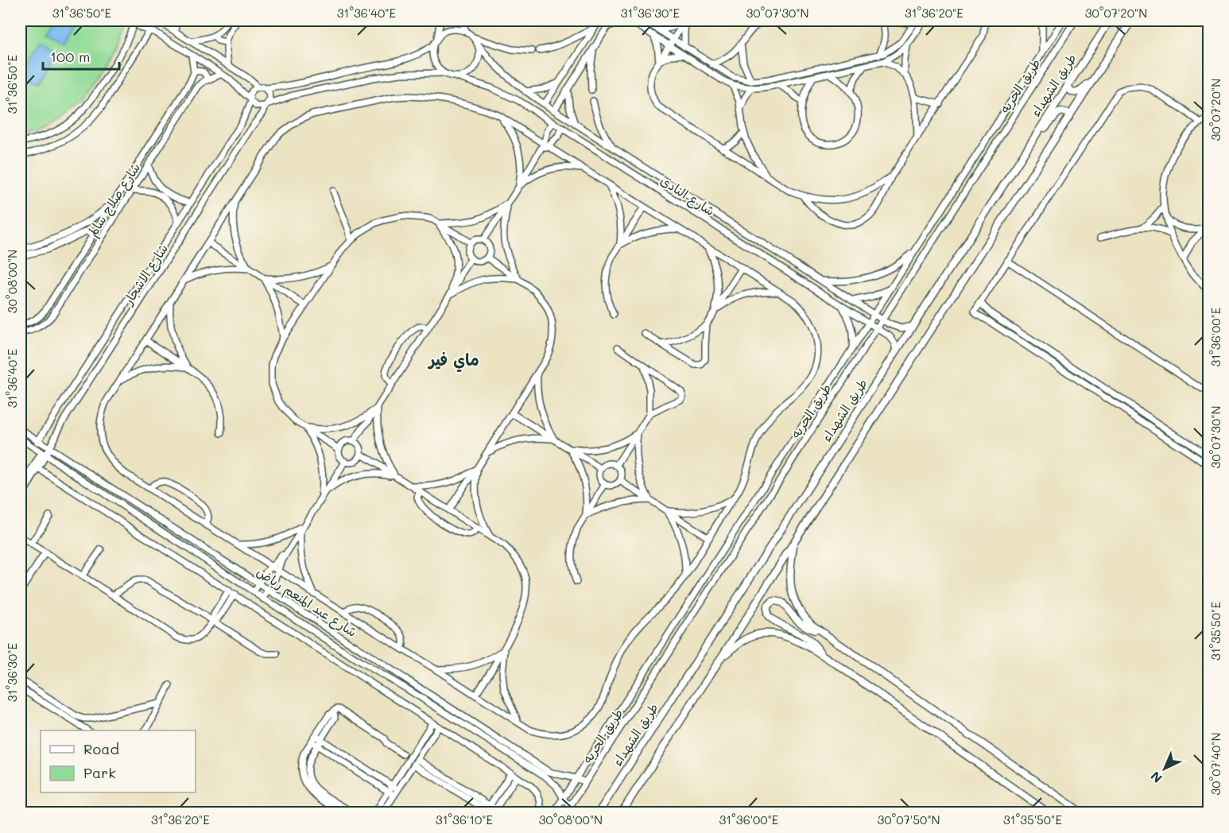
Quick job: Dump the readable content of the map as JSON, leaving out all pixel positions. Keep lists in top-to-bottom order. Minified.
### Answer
{"streets":{"main road":["طريق الشهداء"],"street":["طريق الحريه","شارع النادى","شارع صلاح سالم","شارع الاشجار","شارع عبد المنعم رياض"]},"crossings":[["طريق الشهداء","شارع النادى"],["طريق الحريه","شارع النادى"],["طريق الحريه","شارع عبد المنعم رياض"],["شارع الاشجار","شارع عبد المنعم رياض"]],"districts":["ماي فير"],"legend":["Road","Park"],"scale_bar":"100 m","north":"bottom left","coordinates":["31°36'50\"E","31°36'40\"E","31°36'30\"E","30°07'30\"N","31°36'20\"E","30°07'20\"N","30°08'00\"N","31°36'00\"E","31°35'50\"E","30°07'40\"N","31°36'10\"E","30°07'50\"N"]}
